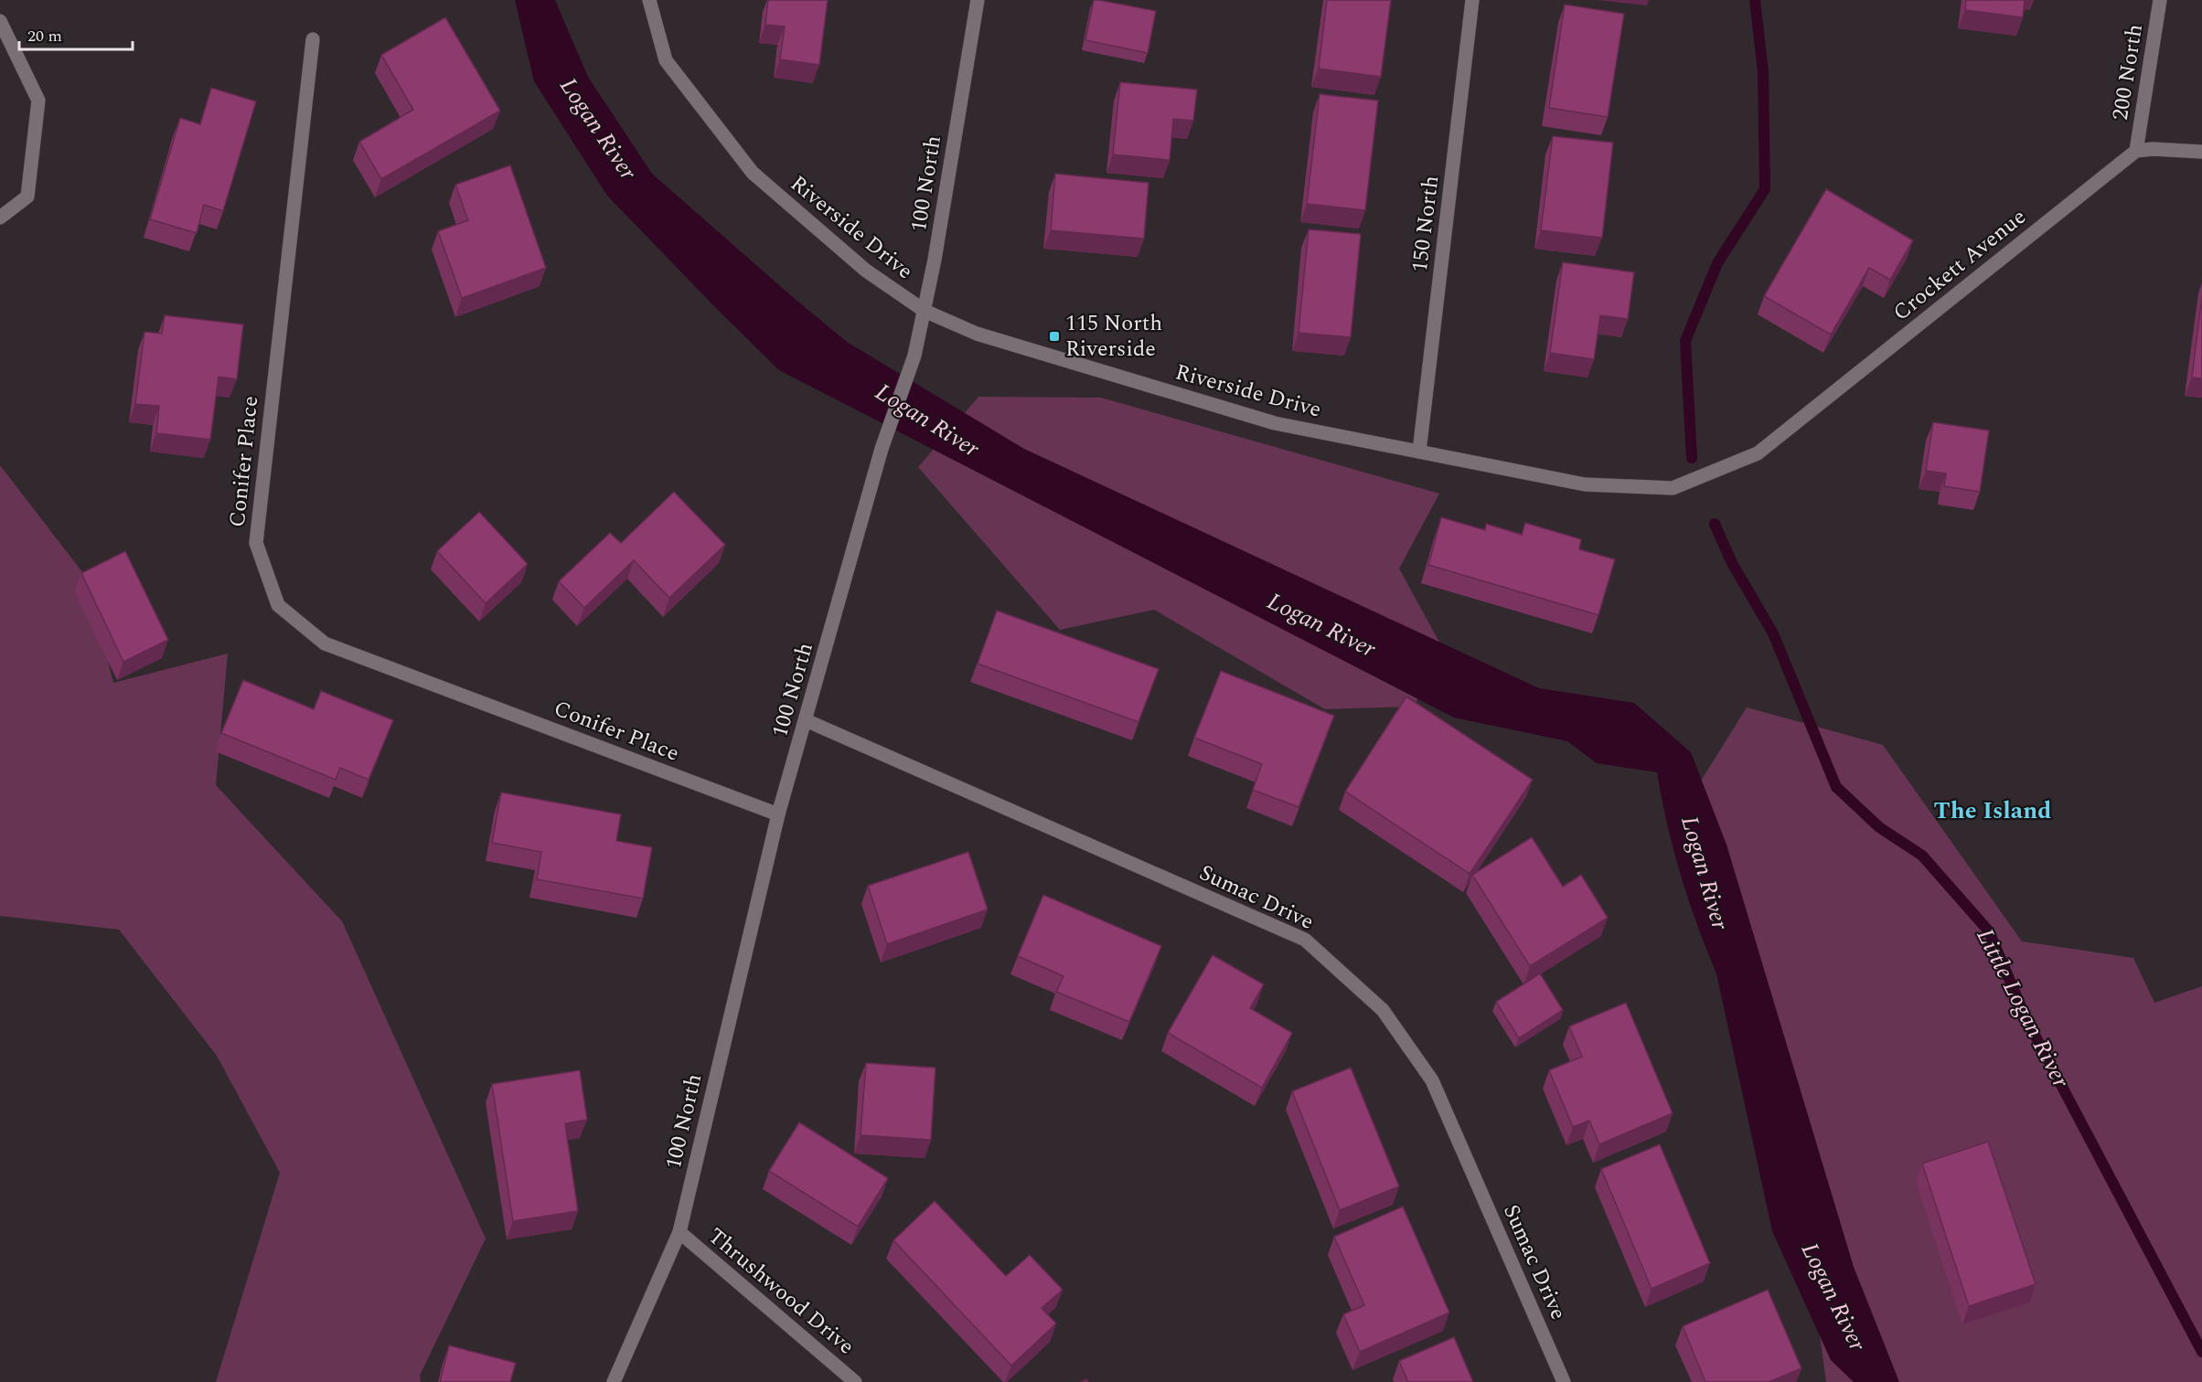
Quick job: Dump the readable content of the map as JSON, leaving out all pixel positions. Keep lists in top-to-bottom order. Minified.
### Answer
{"streets":{"street":["200 North","100 North","150 North","Riverside Drive","Crockett Avenue","Conifer Place","Sumac Drive","Thrushwood Drive"]},"crossings":[["200 North","Crockett Avenue"],["100 North","Riverside Drive"],["100 North","Conifer Place"],["100 North","Sumac Drive"],["100 North","Thrushwood Drive"],["150 North","Riverside Drive"],["Riverside Drive","Crockett Avenue"]],"districts":["The Island"],"water":["Logan River","Little Logan River"],"places":{"transit":["115 North Riverside"]},"scale_bar":"20 m"}
